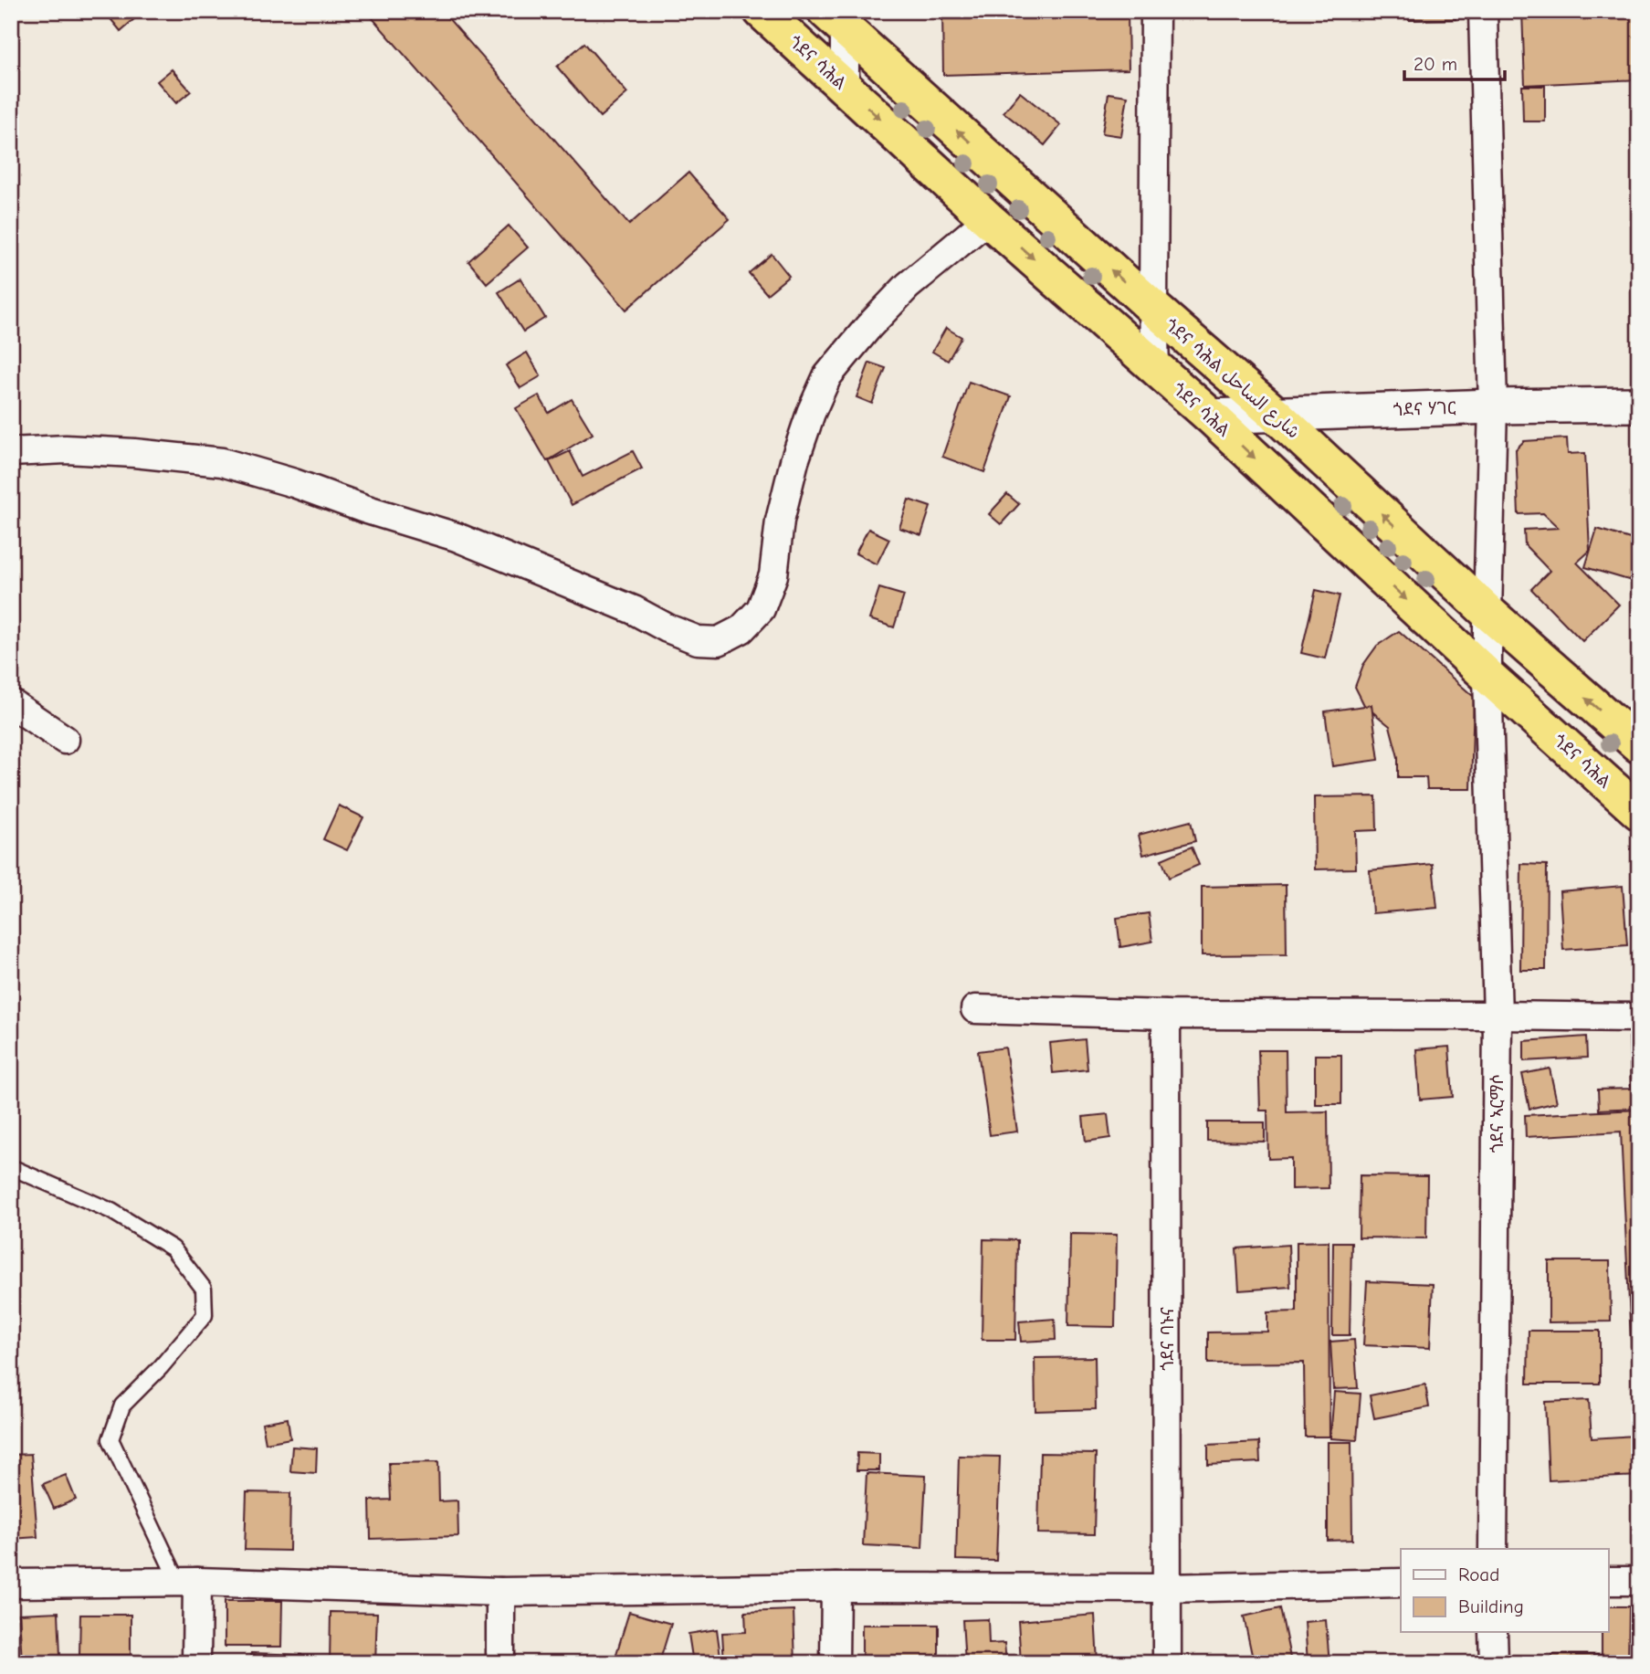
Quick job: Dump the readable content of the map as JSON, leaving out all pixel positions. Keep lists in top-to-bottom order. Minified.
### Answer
{"streets":{"highway":["ጎደና ሳሕል","ጎደና ሳሕል شارع الساحل"],"street":["ጎደና ሃገር","ጎደና ኣርማሶ","ጎደና ባኑና"]},"crossings":[["ጎደና ሳሕል","ጎደና ሃገር"],["ጎደና ሳሕል","ጎደና ኣርማሶ"],["ጎደና ሳሕል شارع الساحل","ጎደና ሃገር"],["ጎደና ሳሕል شارع الساحل","ጎደና ኣርማሶ"],["ጎደና ሃገር","ጎደና ኣርማሶ"]],"one_way":["ጎደና ሳሕል","ጎደና ሳሕል شارع الساحل"],"legend":["Road","Building"],"scale_bar":"20 m"}
